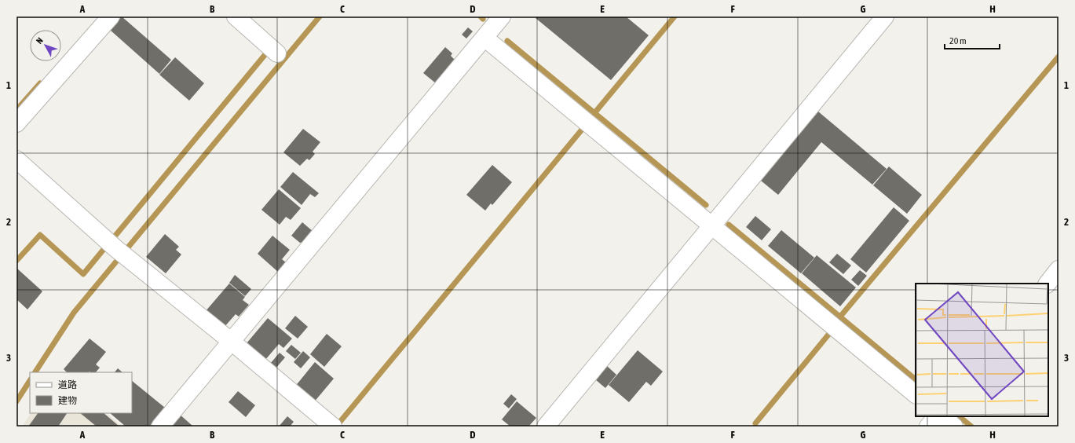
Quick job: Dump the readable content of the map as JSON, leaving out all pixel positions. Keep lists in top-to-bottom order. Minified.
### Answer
{"legend":["道路","建物"],"scale_bar":"20 m","north":"top left","grid":{"columns":["A","B","C","D","E","F","G","H"],"rows":["1","2","3"]}}
